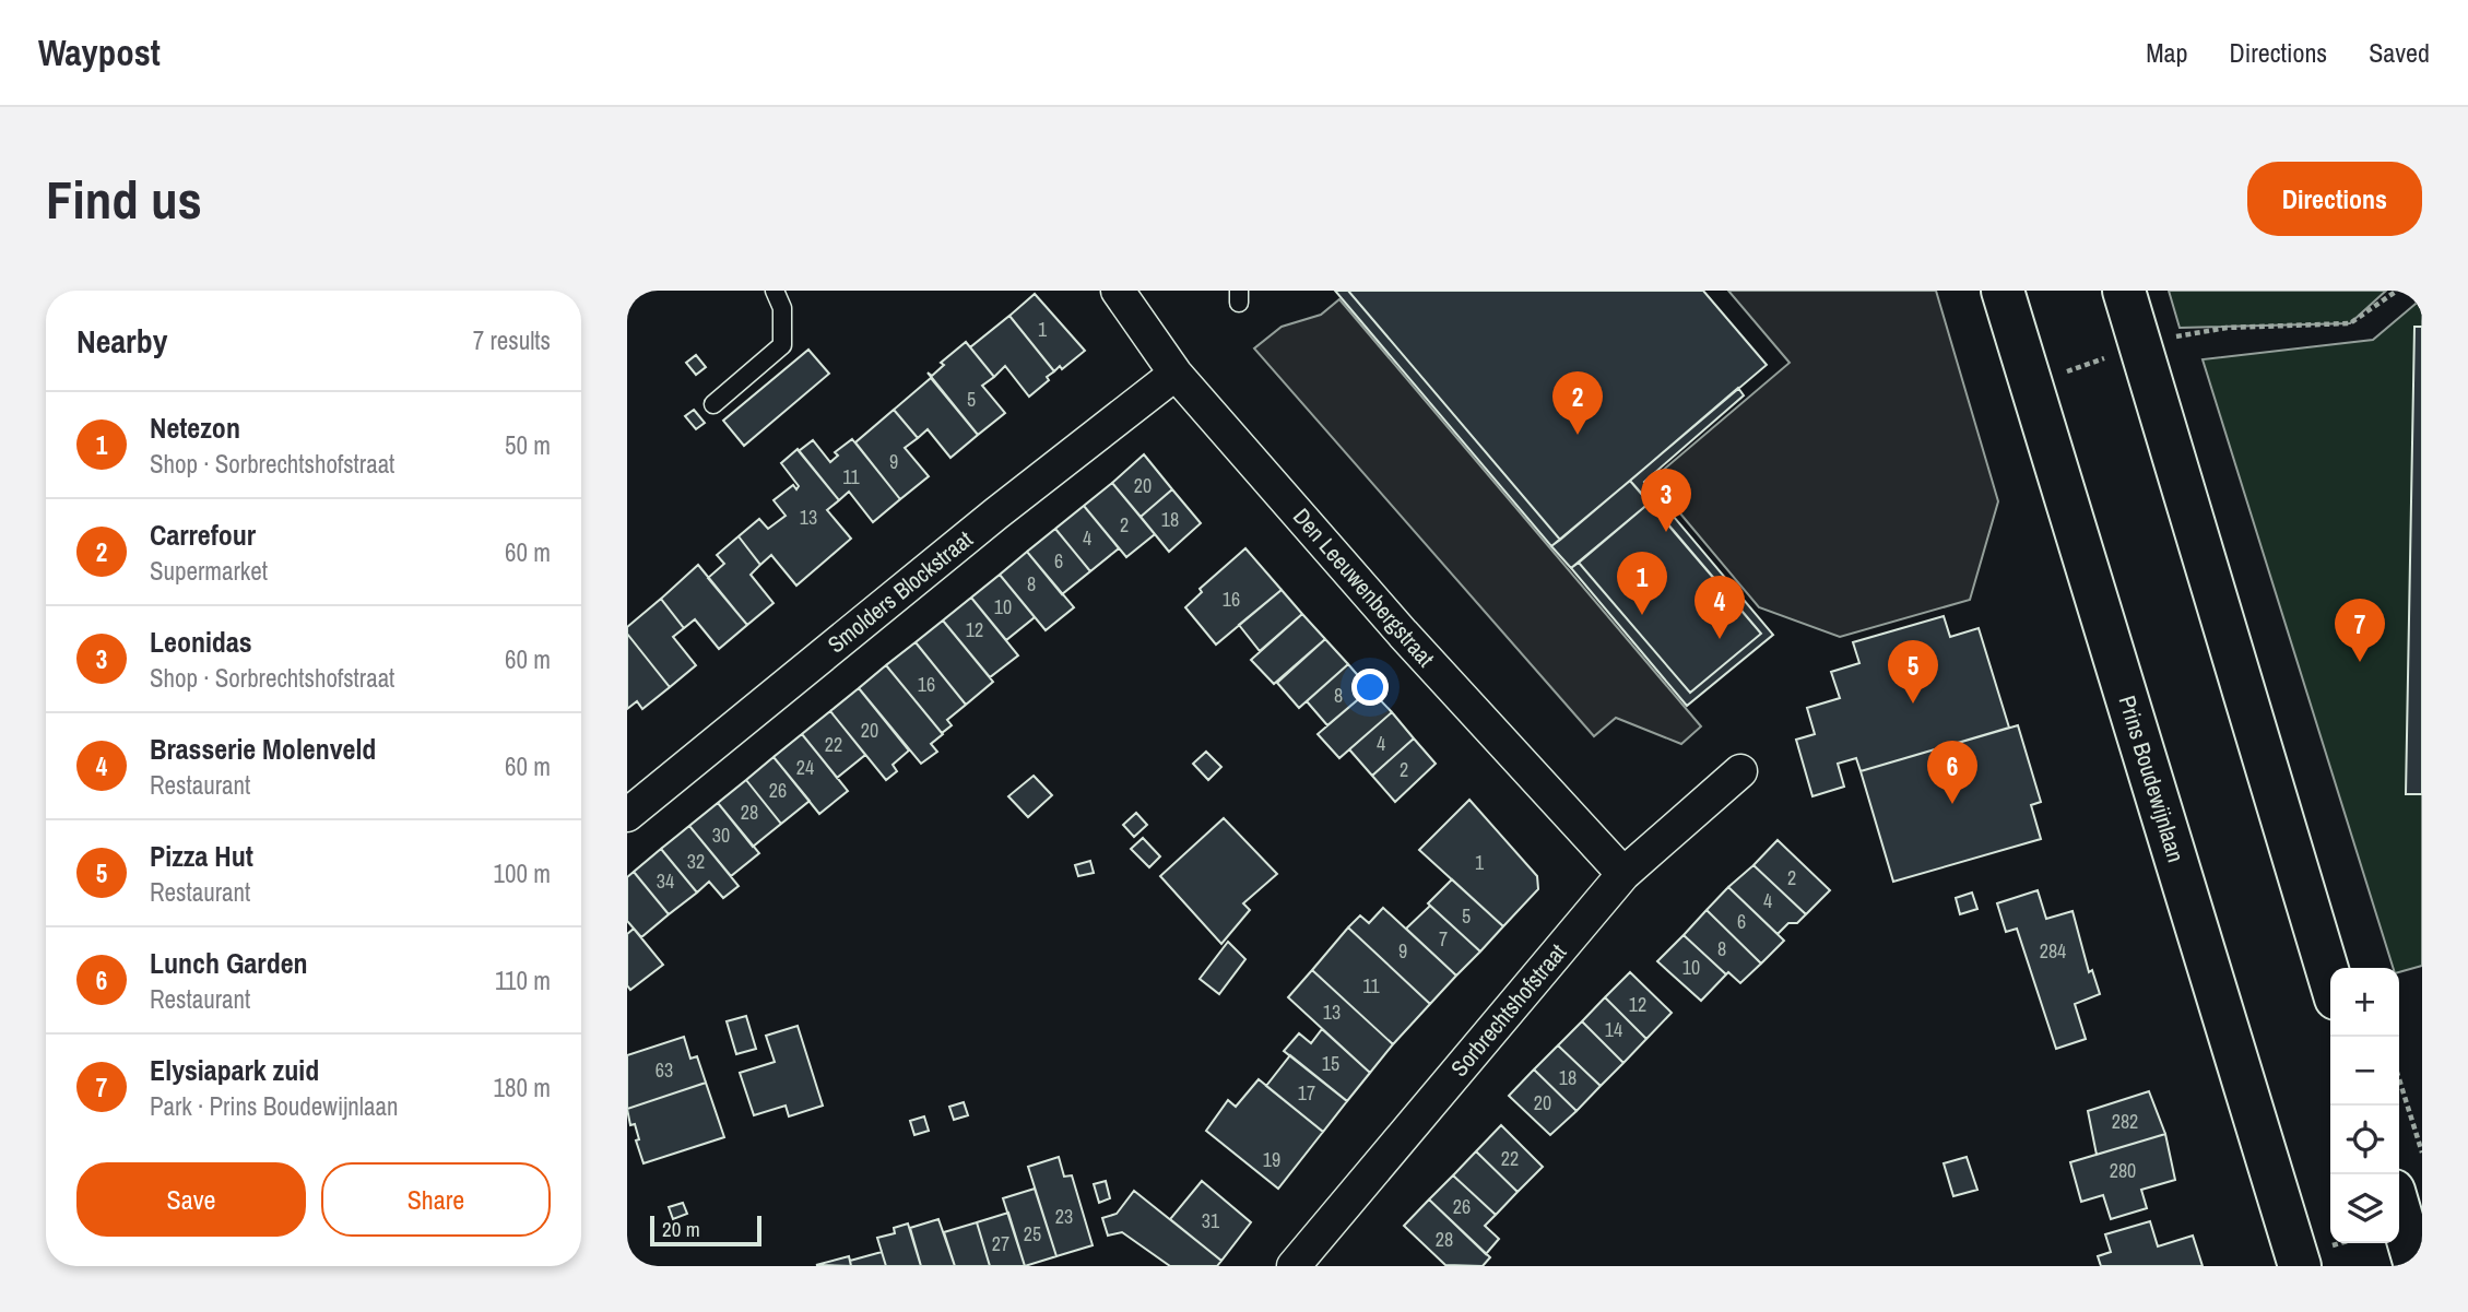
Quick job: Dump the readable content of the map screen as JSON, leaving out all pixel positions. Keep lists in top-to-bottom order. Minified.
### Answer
{"streets":{"main road":["Prins Boudewijnlaan"],"street":["Den Leeuwenbergstraat","Smolders Blockstraat","Sorbrechtshofstraat"]},"crossings":[["Den Leeuwenbergstraat","Smolders Blockstraat"],["Den Leeuwenbergstraat","Sorbrechtshofstraat"]],"house_numbers":["1","5","9","11","20","13","18","2","4","6","8","16","10","12","16","8","20","4","22","24","2","26","28","30","32","1","2","34","4","5","6","7","8","9","284","10","11","12","13","14","15","63","18","17","20","282","22","19","280","26","23","31","25","28","27"],"scale_bar":"20 m","page":{"header":"Waypost","nav":["Map","Directions","Saved"],"buttons":["Directions",["Save","Share"]],"title":"Find us","heading":["Nearby","7 results"],"pins":["2","3","1","4","7","5","6"],"list":[{"mark":"1","name":"Netezon","note":"Shop · Sorbrechtshofstraat","value":"50 m"},{"mark":"2","name":"Carrefour","note":"Supermarket","value":"60 m"},{"mark":"3","name":"Leonidas","note":"Shop · Sorbrechtshofstraat","value":"60 m"},{"mark":"4","name":"Brasserie Molenveld","note":"Restaurant","value":"60 m"},{"mark":"5","name":"Pizza Hut","note":"Restaurant","value":"100 m"},{"mark":"6","name":"Lunch Garden","note":"Restaurant","value":"110 m"},{"mark":"7","name":"Elysiapark zuid","note":"Park · Prins Boudewijnlaan","value":"180 m"}],"map_buttons":["+","−"],"scale":"20 m"}}
